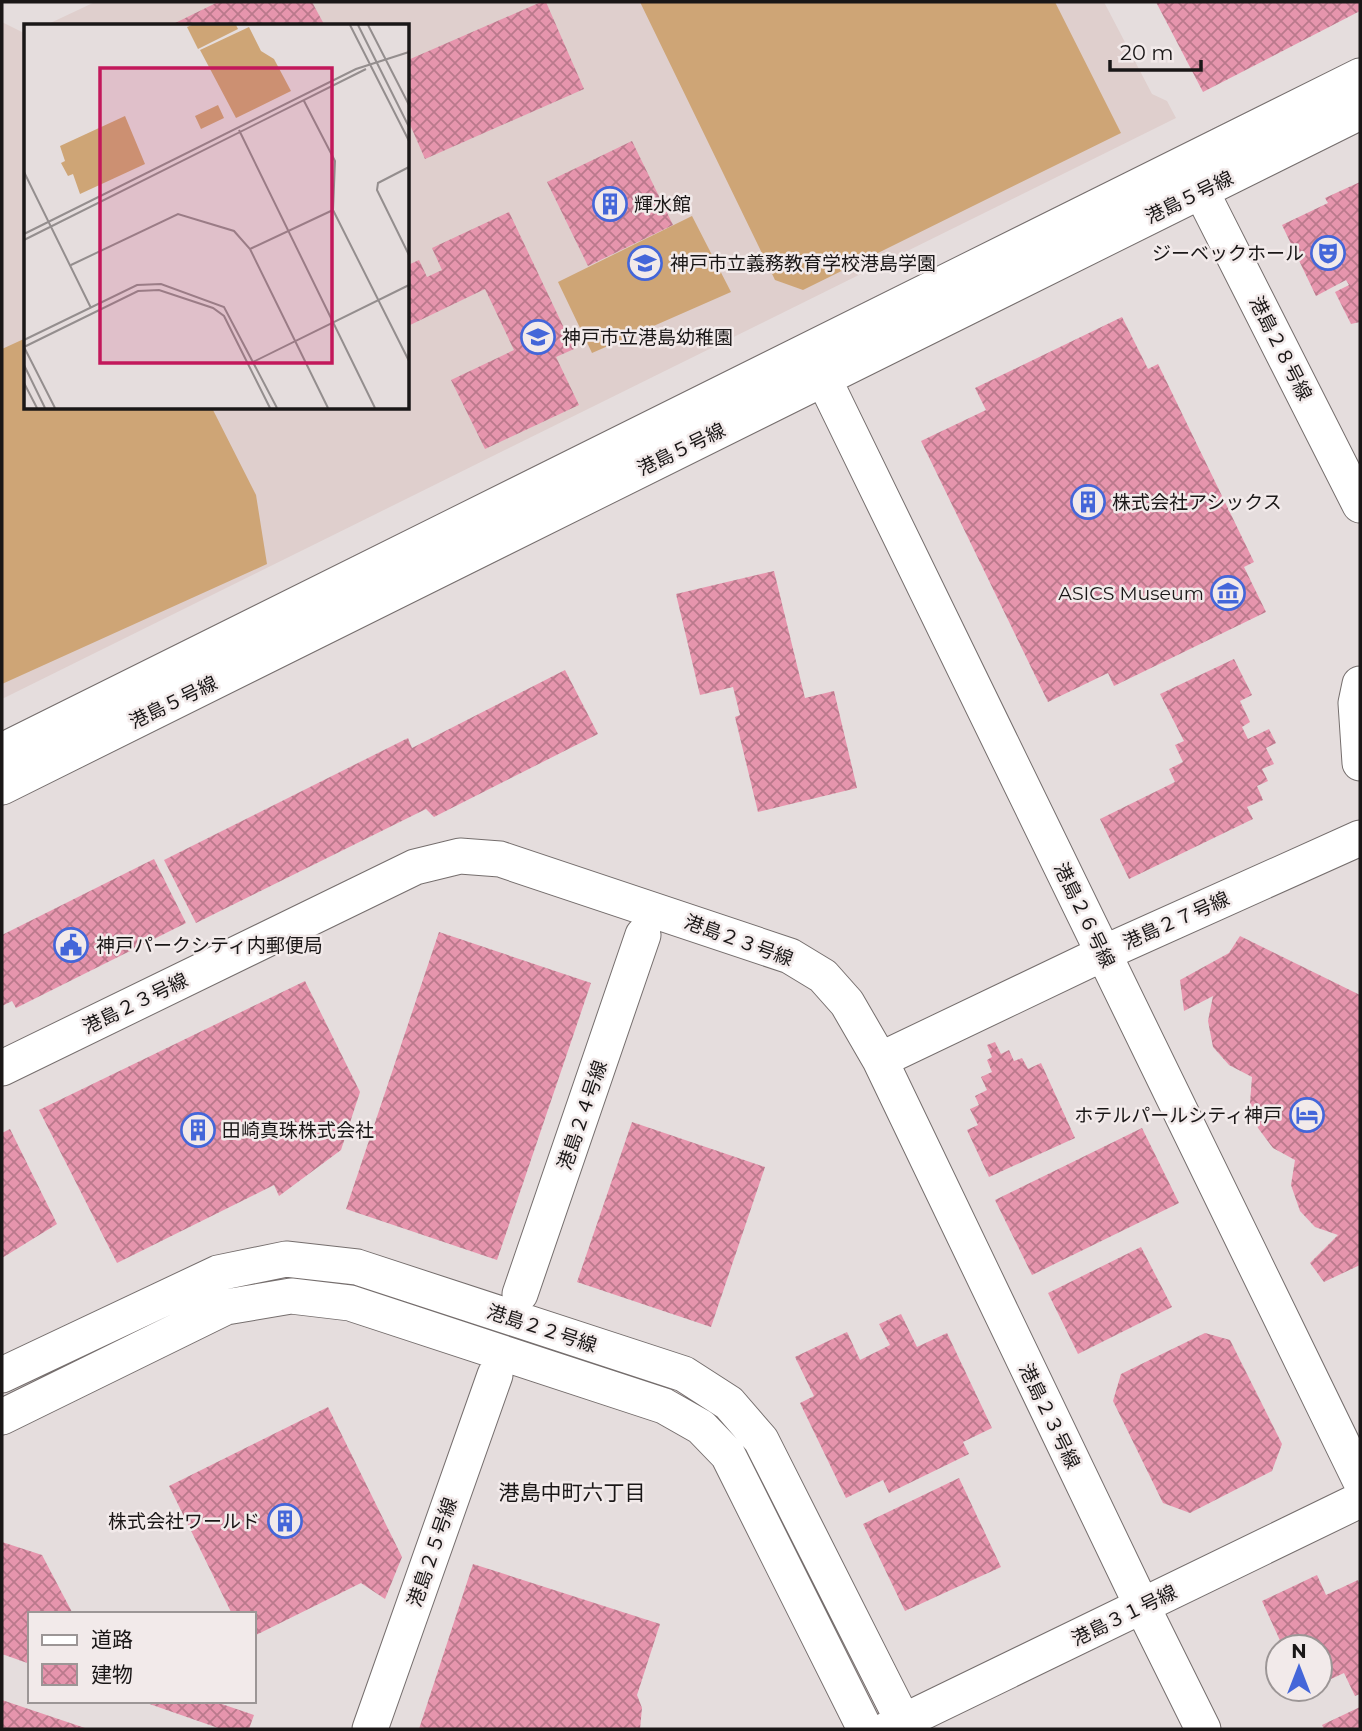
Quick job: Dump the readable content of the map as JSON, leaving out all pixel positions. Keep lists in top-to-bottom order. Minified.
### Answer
{"streets":{"street":["港島５号線","港島２８号線","港島２６号線","港島２７号線","港島２３号線","港島２４号線","港島２２号線","港島２５号線","港島３１号線"]},"crossings":[["港島５号線","港島２８号線"],["港島５号線","港島２６号線"],["港島２６号線","港島２７号線"],["港島２７号線","港島２３号線"],["港島２３号線","港島３１号線"],["港島２２号線","港島３１号線"]],"districts":["港島中町六丁目"],"places":{"building":["輝水館","株式会社アシックス","田崎真珠株式会社","株式会社ワールド"],"theatre":["ジーベックホール"],"school or university":["神戸市立義務教育学校港島学園","神戸市立港島幼稚園"],"museum":["ASICS Museum"],"public building":["神戸パークシティ内郵便局"],"hotel":["ホテルパールシティ神戸"]},"legend":["道路","建物"],"scale_bar":"20 m","north":"top"}
